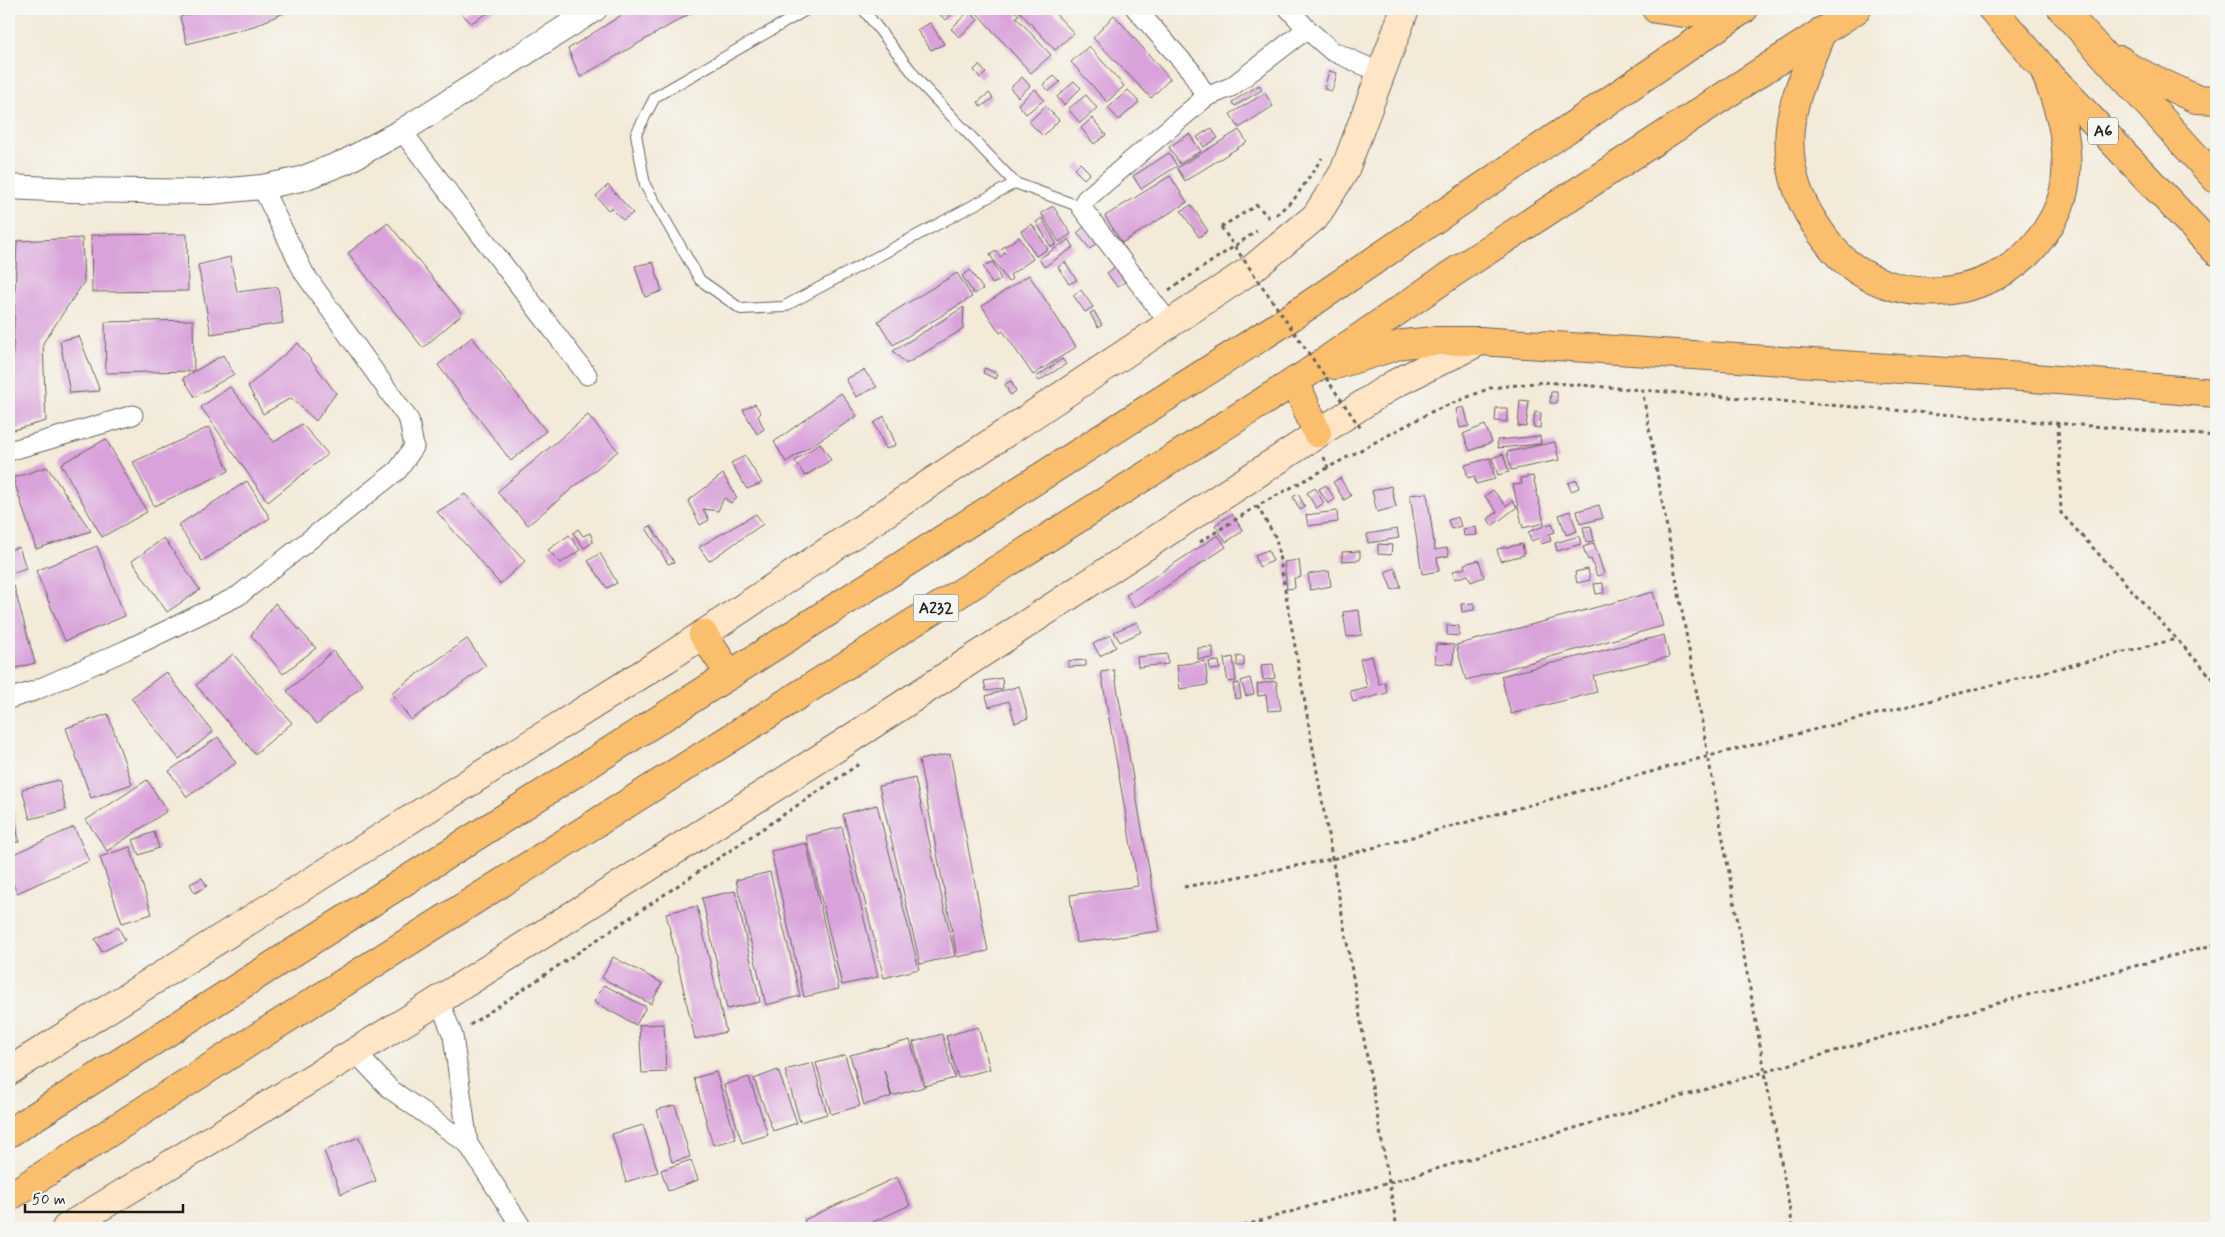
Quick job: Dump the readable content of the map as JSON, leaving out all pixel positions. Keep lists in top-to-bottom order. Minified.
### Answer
{"streets":{"highway":["A6","A232"]},"scale_bar":"50 m"}
